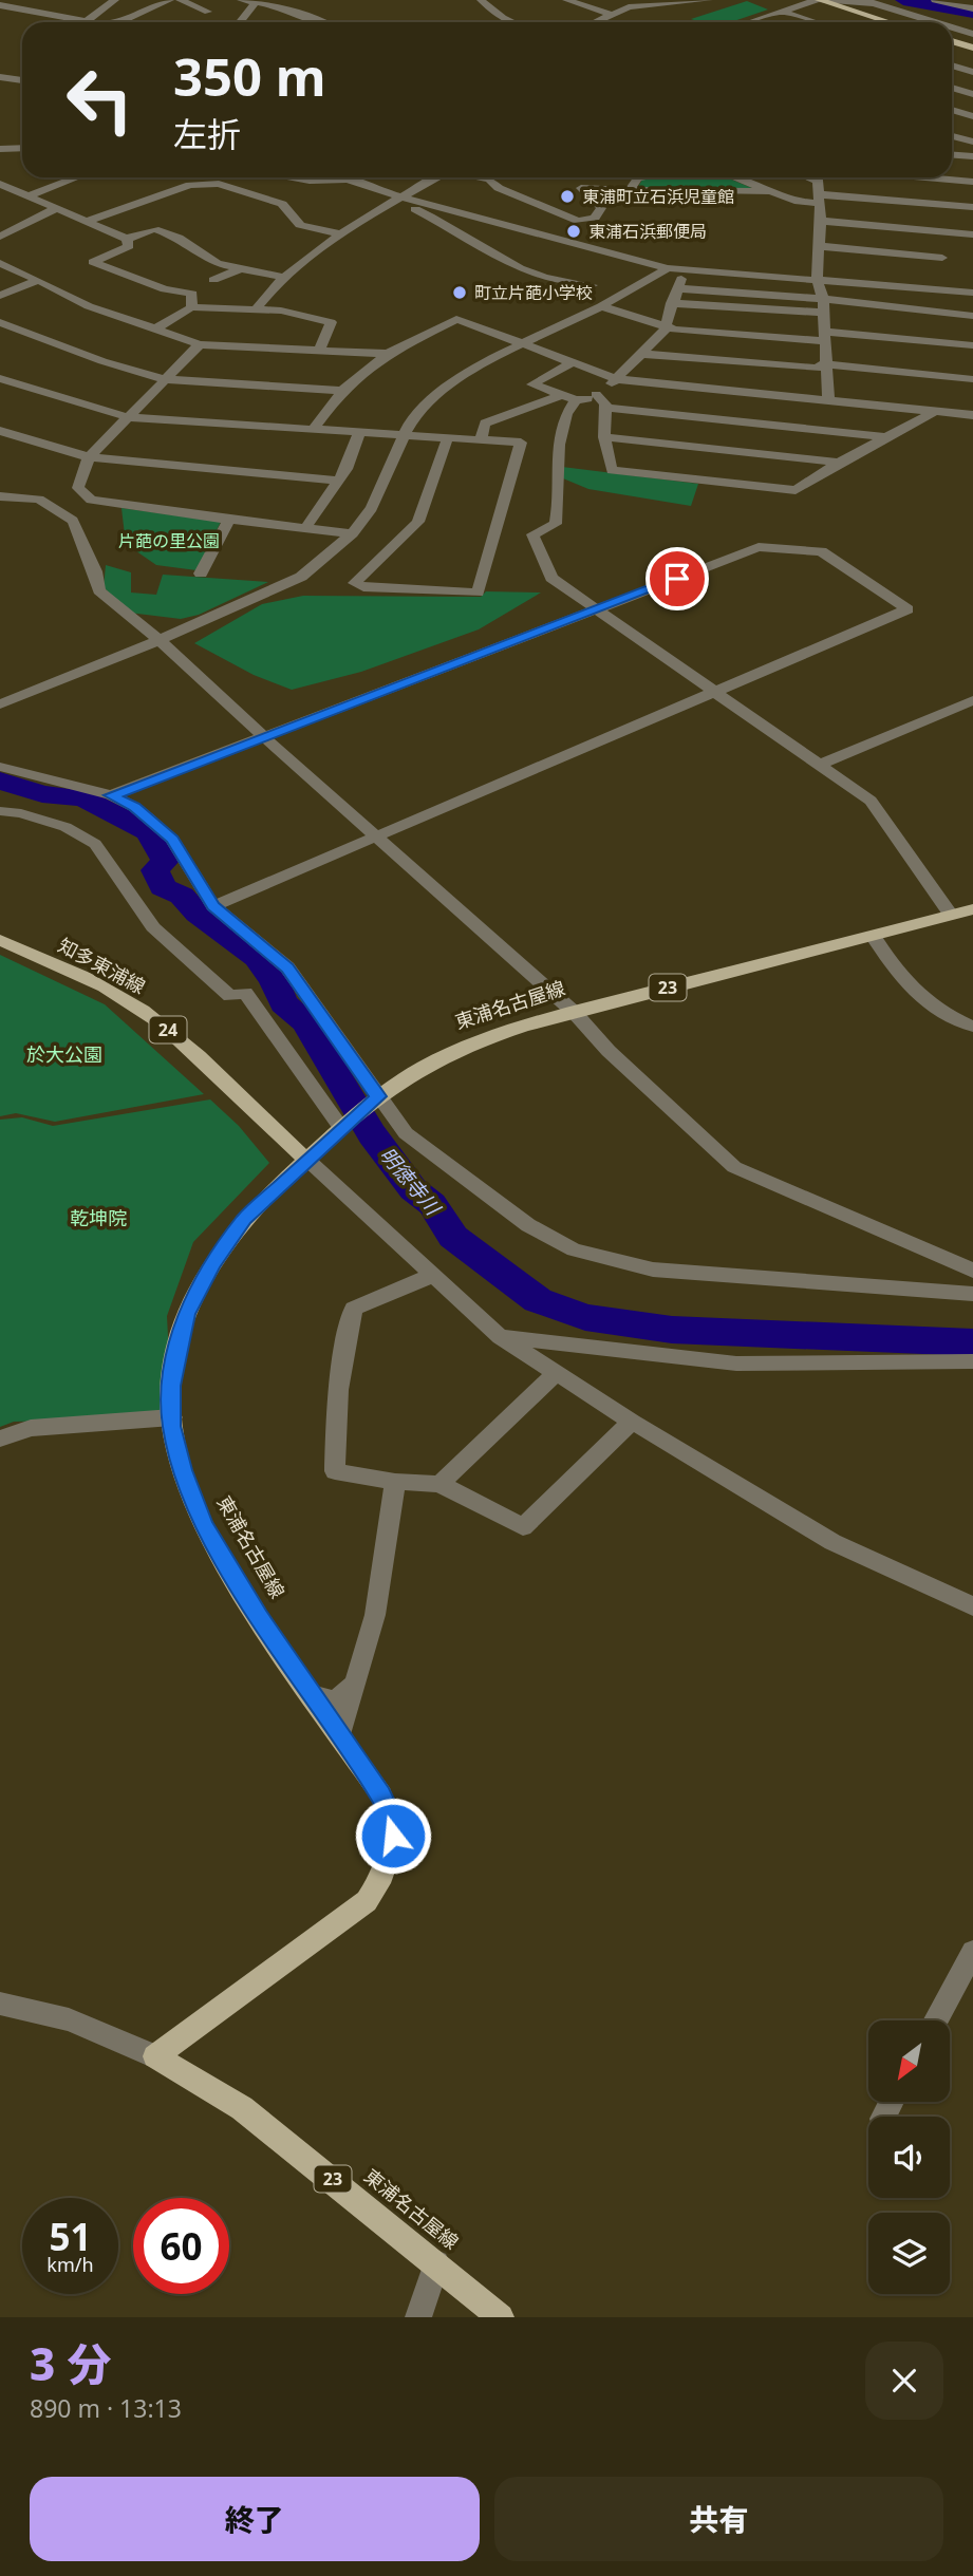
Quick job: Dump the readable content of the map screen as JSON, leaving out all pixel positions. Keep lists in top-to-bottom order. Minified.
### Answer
{"streets":{"main road":["知多東浦線","23","東浦名古屋線","24"]},"crossings":[["知多東浦線","東浦名古屋線"]],"water":["明徳寺川"],"parks":["片葩の里公園","於大公園","乾坤院"],"places":["東浦町立石浜児童館","東浦石浜郵便局","町立片葩小学校"],"north":"bottom left","page":{"turn":["350 m","左折"],"speed":"51 km/h","limit":"60","heading":["3 分","890 m · 13:13"],"buttons":["終了","共有"]}}
